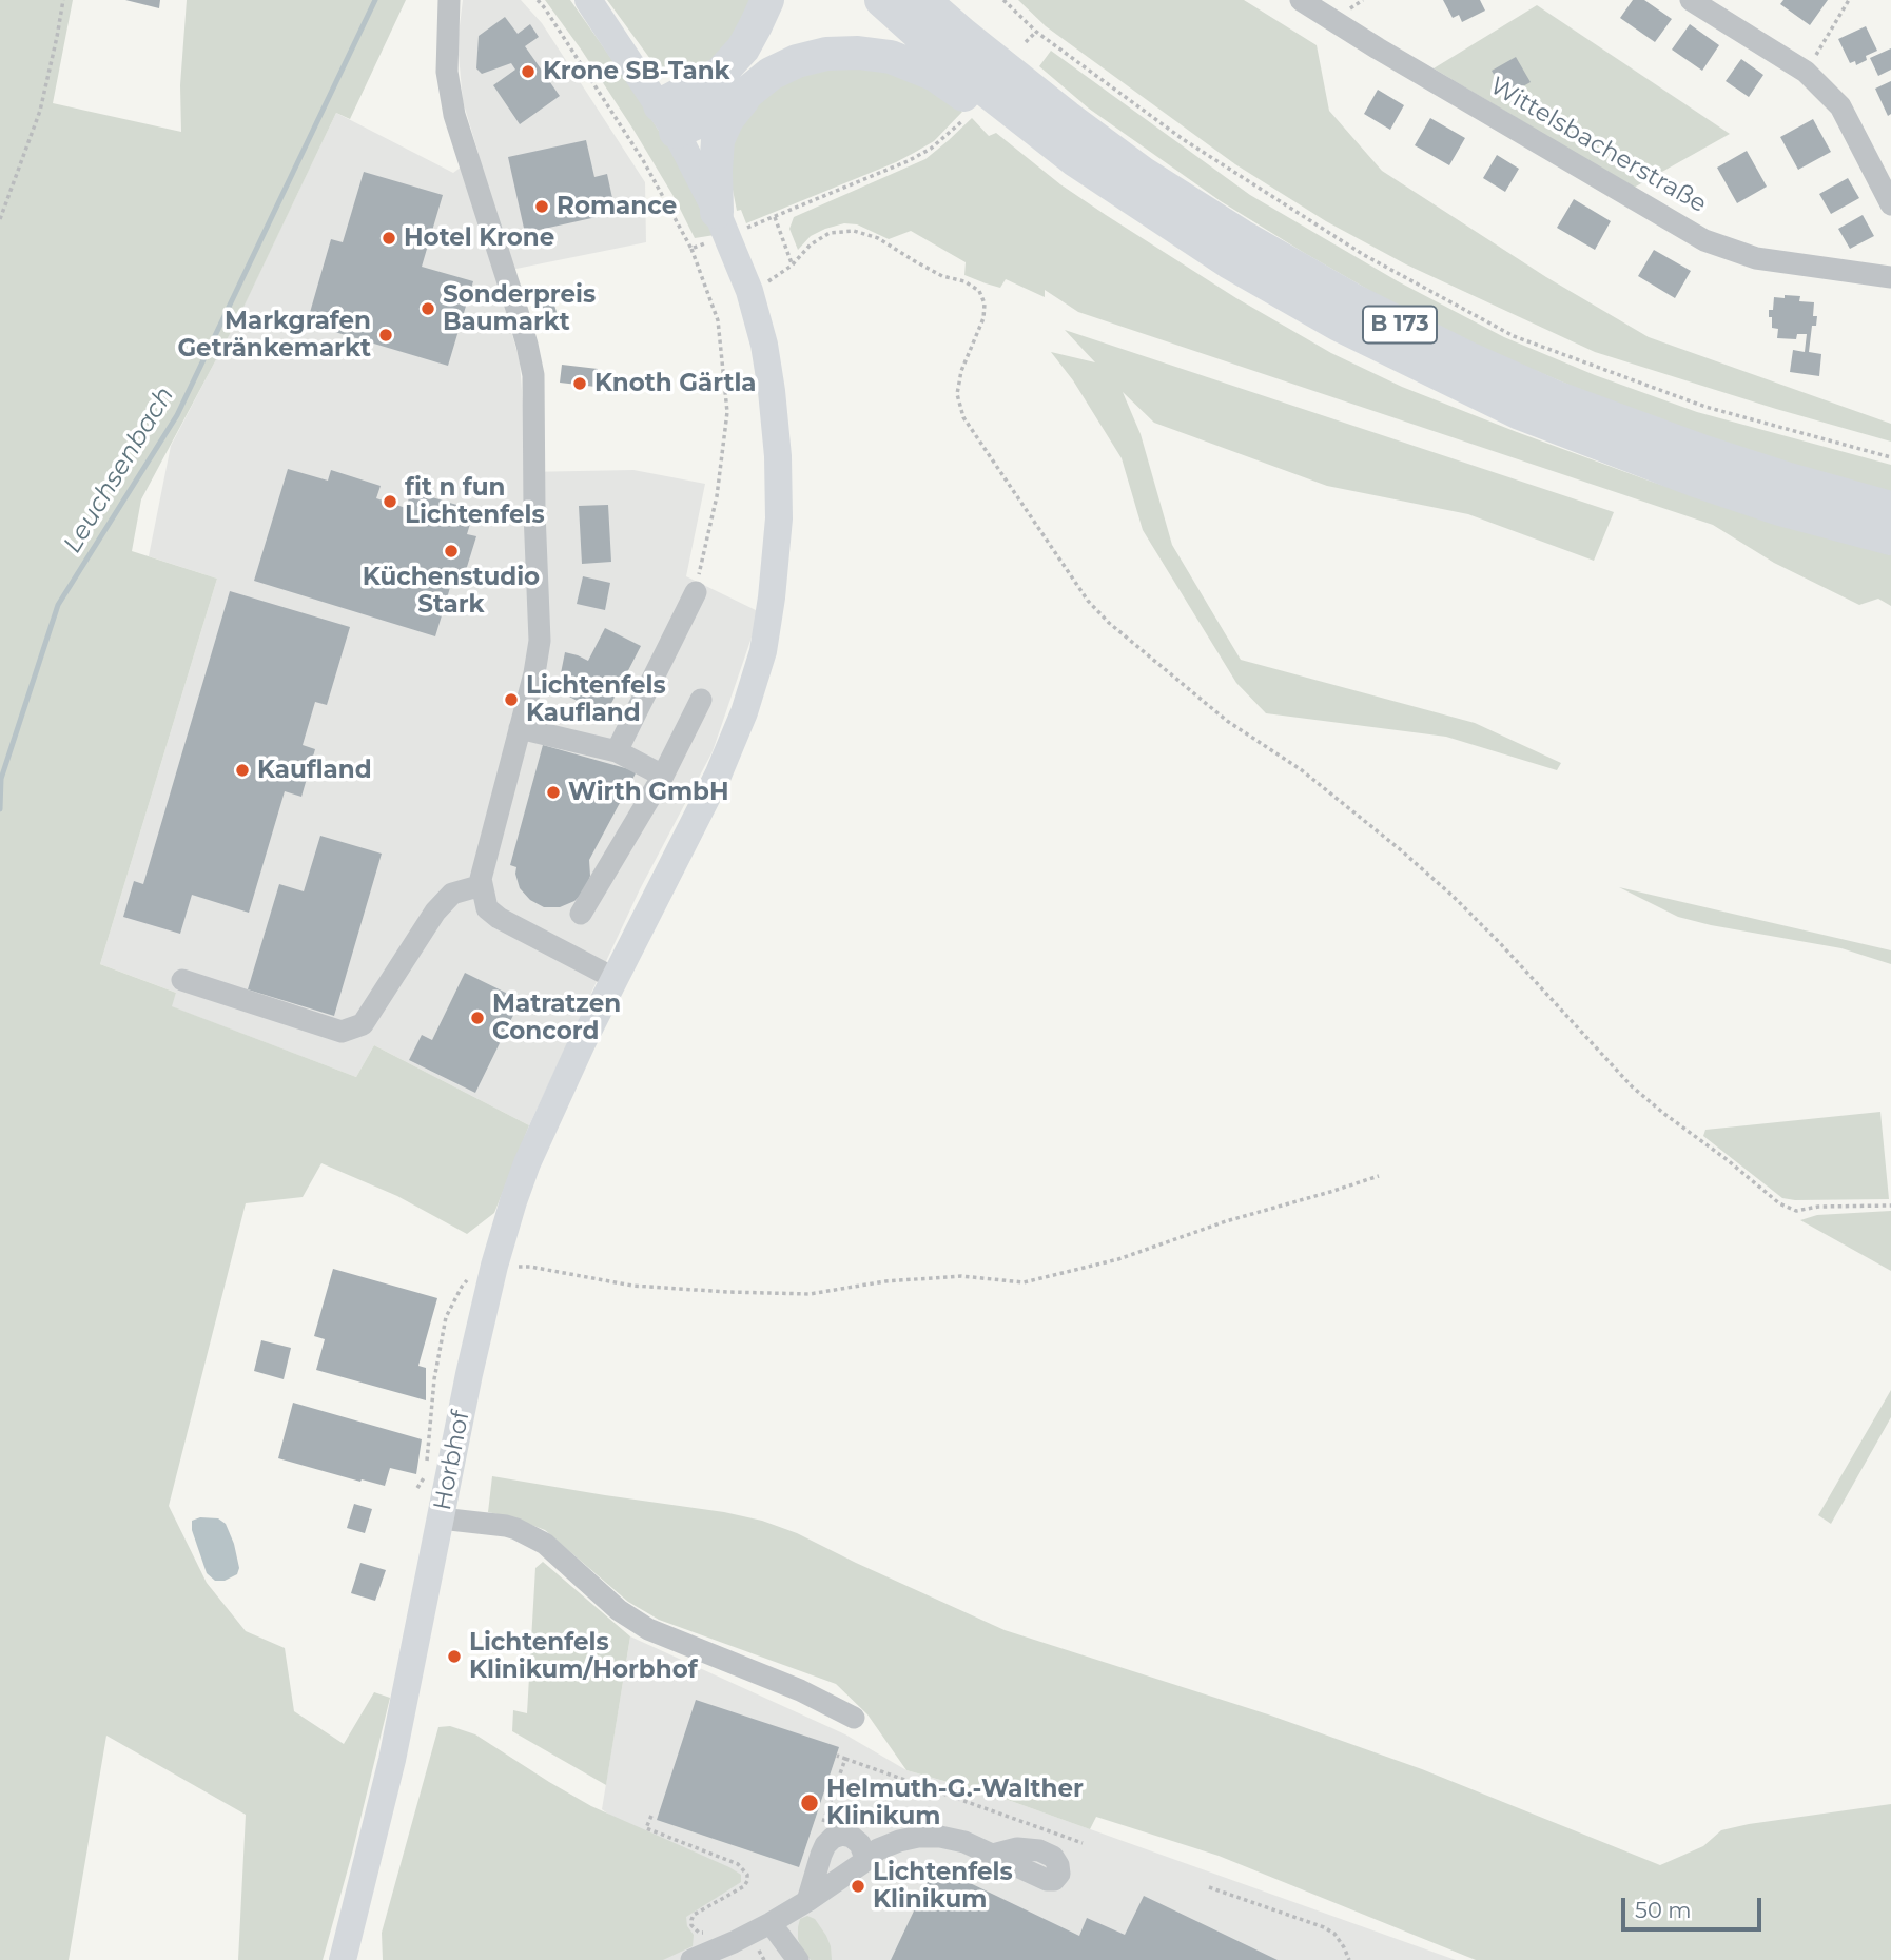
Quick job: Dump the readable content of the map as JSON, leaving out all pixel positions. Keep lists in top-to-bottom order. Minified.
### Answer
{"streets":{"highway":["B 173"],"main road":["Horbhof"],"street":["Wittelsbacherstraße"]},"water":["Leuchsenbach"],"places":["Krone SB-Tank","Romance","Hotel Krone","Sonderpreis Baumarkt","Markgrafen Getränkemarkt","Knoth Gärtla","fit n fun Lichtenfels","Küchenstudio Stark","Lichtenfels Kaufland","Kaufland","Wirth GmbH","Matratzen Concord","Lichtenfels Klinikum/Horbhof","Helmuth-G.-Walther Klinikum","Lichtenfels Klinikum"],"scale_bar":"50 m"}
